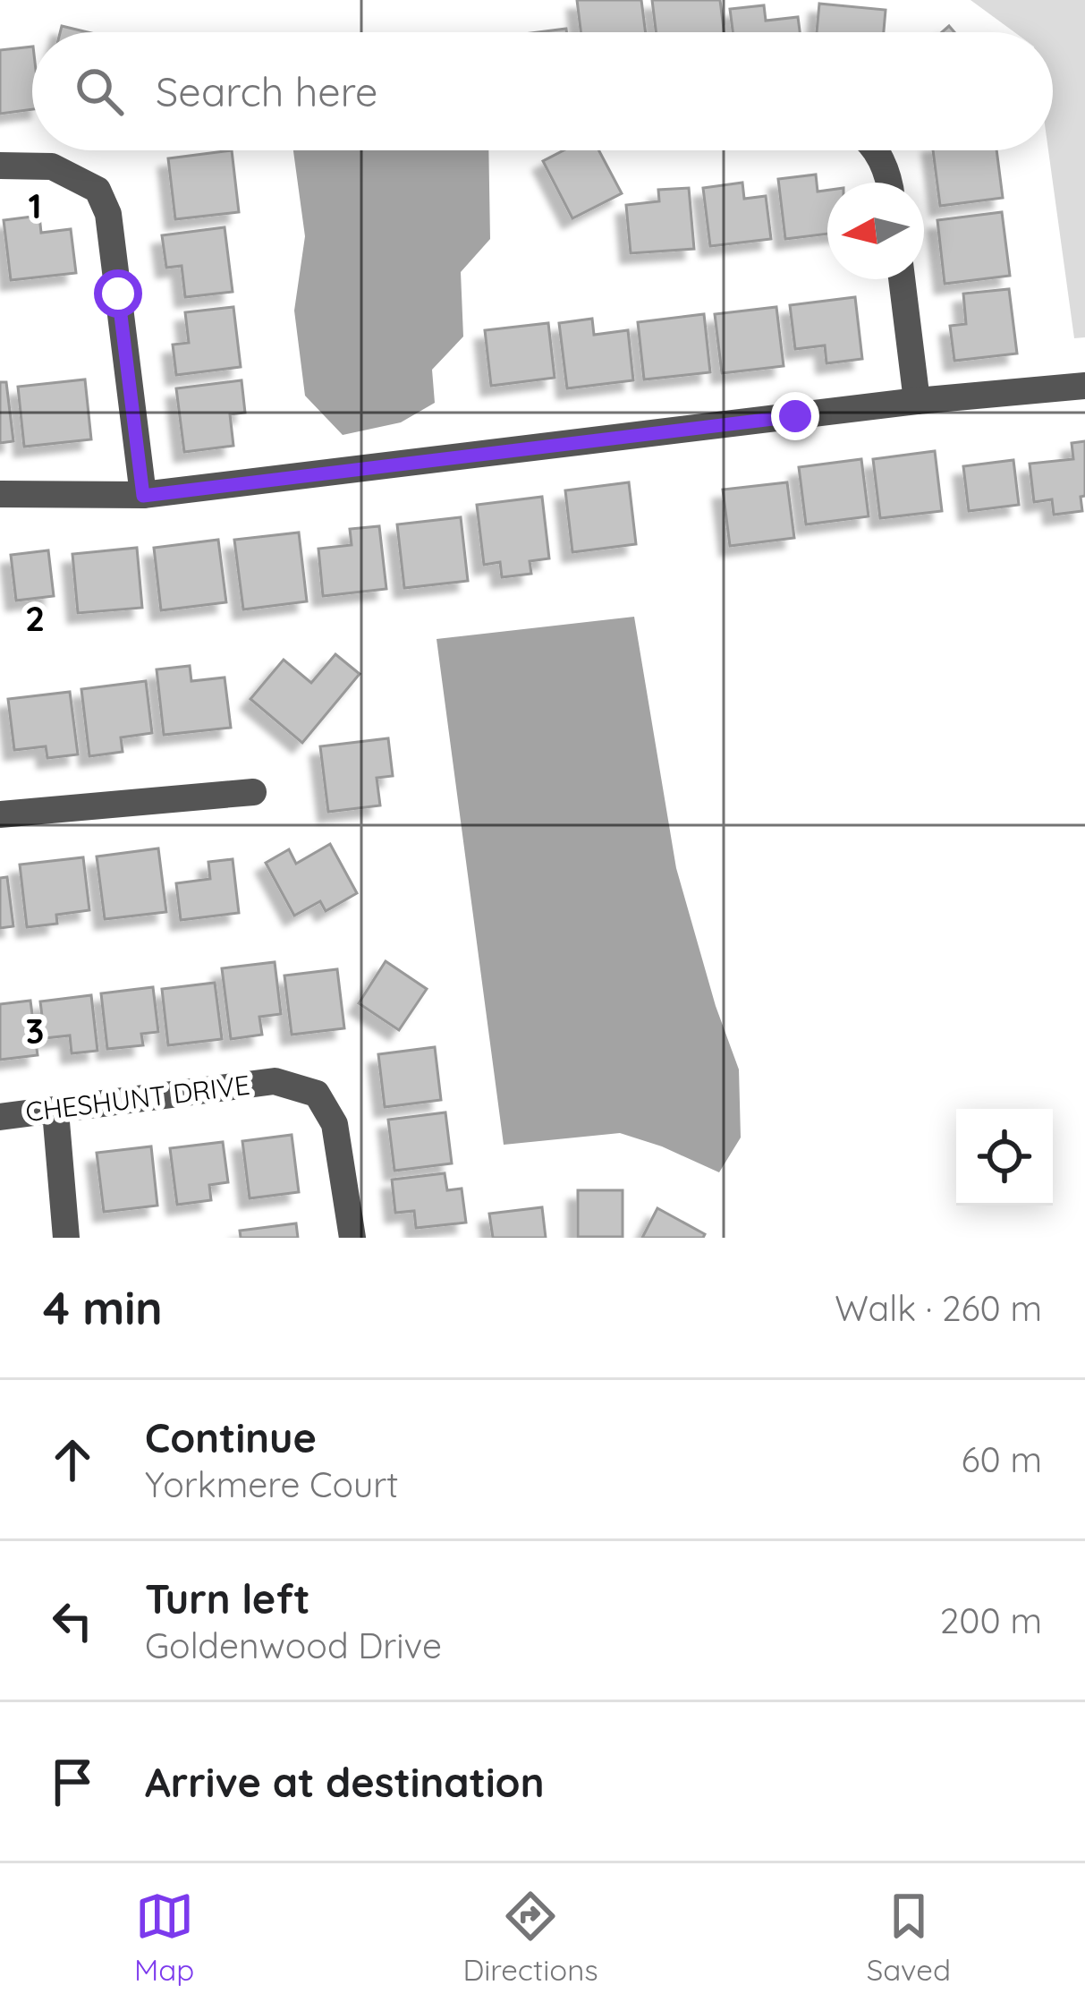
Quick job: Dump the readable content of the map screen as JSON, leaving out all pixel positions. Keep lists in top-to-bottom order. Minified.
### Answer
{"streets":{"street":["CHESHUNT DRIVE"]},"north":"left","page":{"search":"Search here","heading":["4 min","Walk · 260 m"],"list":[["Continue","Yorkmere Court","60 m"],["Turn left","Goldenwood Drive","200 m"],"Arrive at destination"],"nav":["Map","Directions","Saved"]},"grid":{"rows":["1","2","3"]}}
